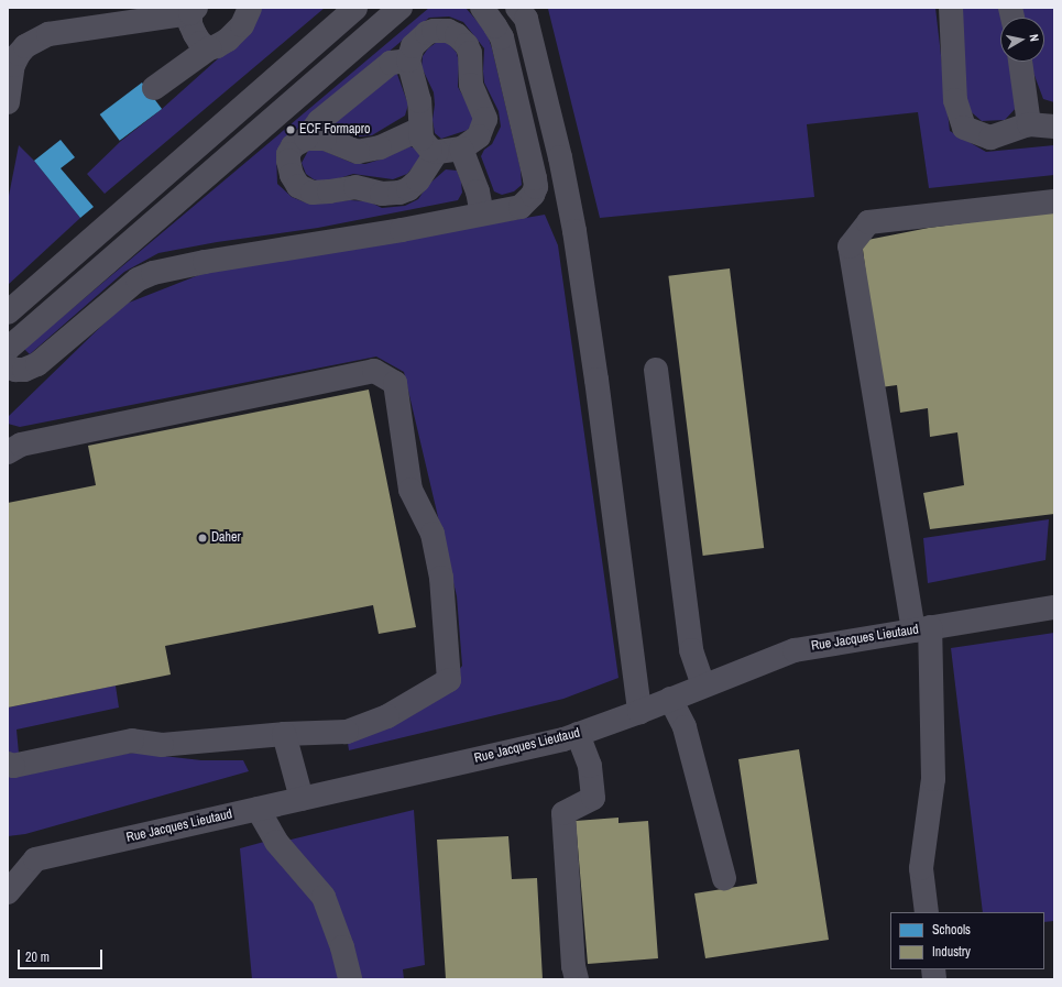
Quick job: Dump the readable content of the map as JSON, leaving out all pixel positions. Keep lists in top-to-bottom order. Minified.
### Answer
{"streets":{"street":["Rue Jacques Lieutaud"]},"places":["ECF Formapro","Daher"],"legend":["Schools","Industry"],"scale_bar":"20 m","north":"right"}
